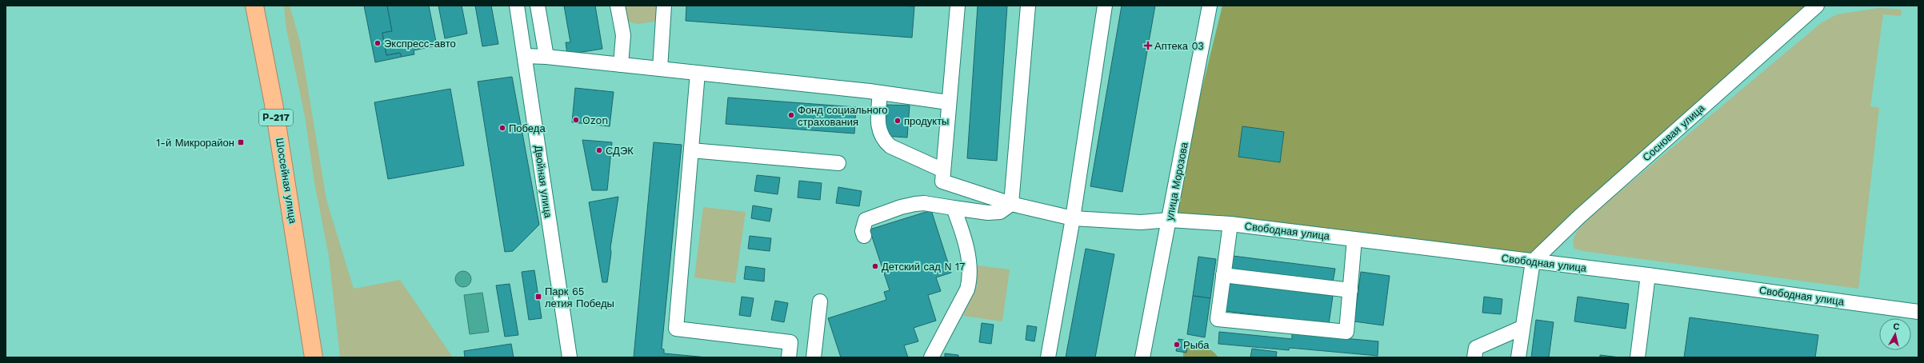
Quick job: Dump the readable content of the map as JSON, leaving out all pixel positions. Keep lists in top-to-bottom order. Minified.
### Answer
{"streets":{"highway":["Р-217","Шоссейная улица"],"street":["Сосновая улица","Двойная улица","улица Морозова","Свободная улица"]},"crossings":[["Сосновая улица","Свободная улица"],["улица Морозова","Свободная улица"]],"places":{"other":["Экспресс-авто","Фонд социального страхования","Ozon","продукты","Победа","СДЭК","Детский сад N 17","Рыба"],"health":["Аптека 03"],"transit":["1-й Микрорайон","Парк 65 летия Победы"]},"north":"top"}
